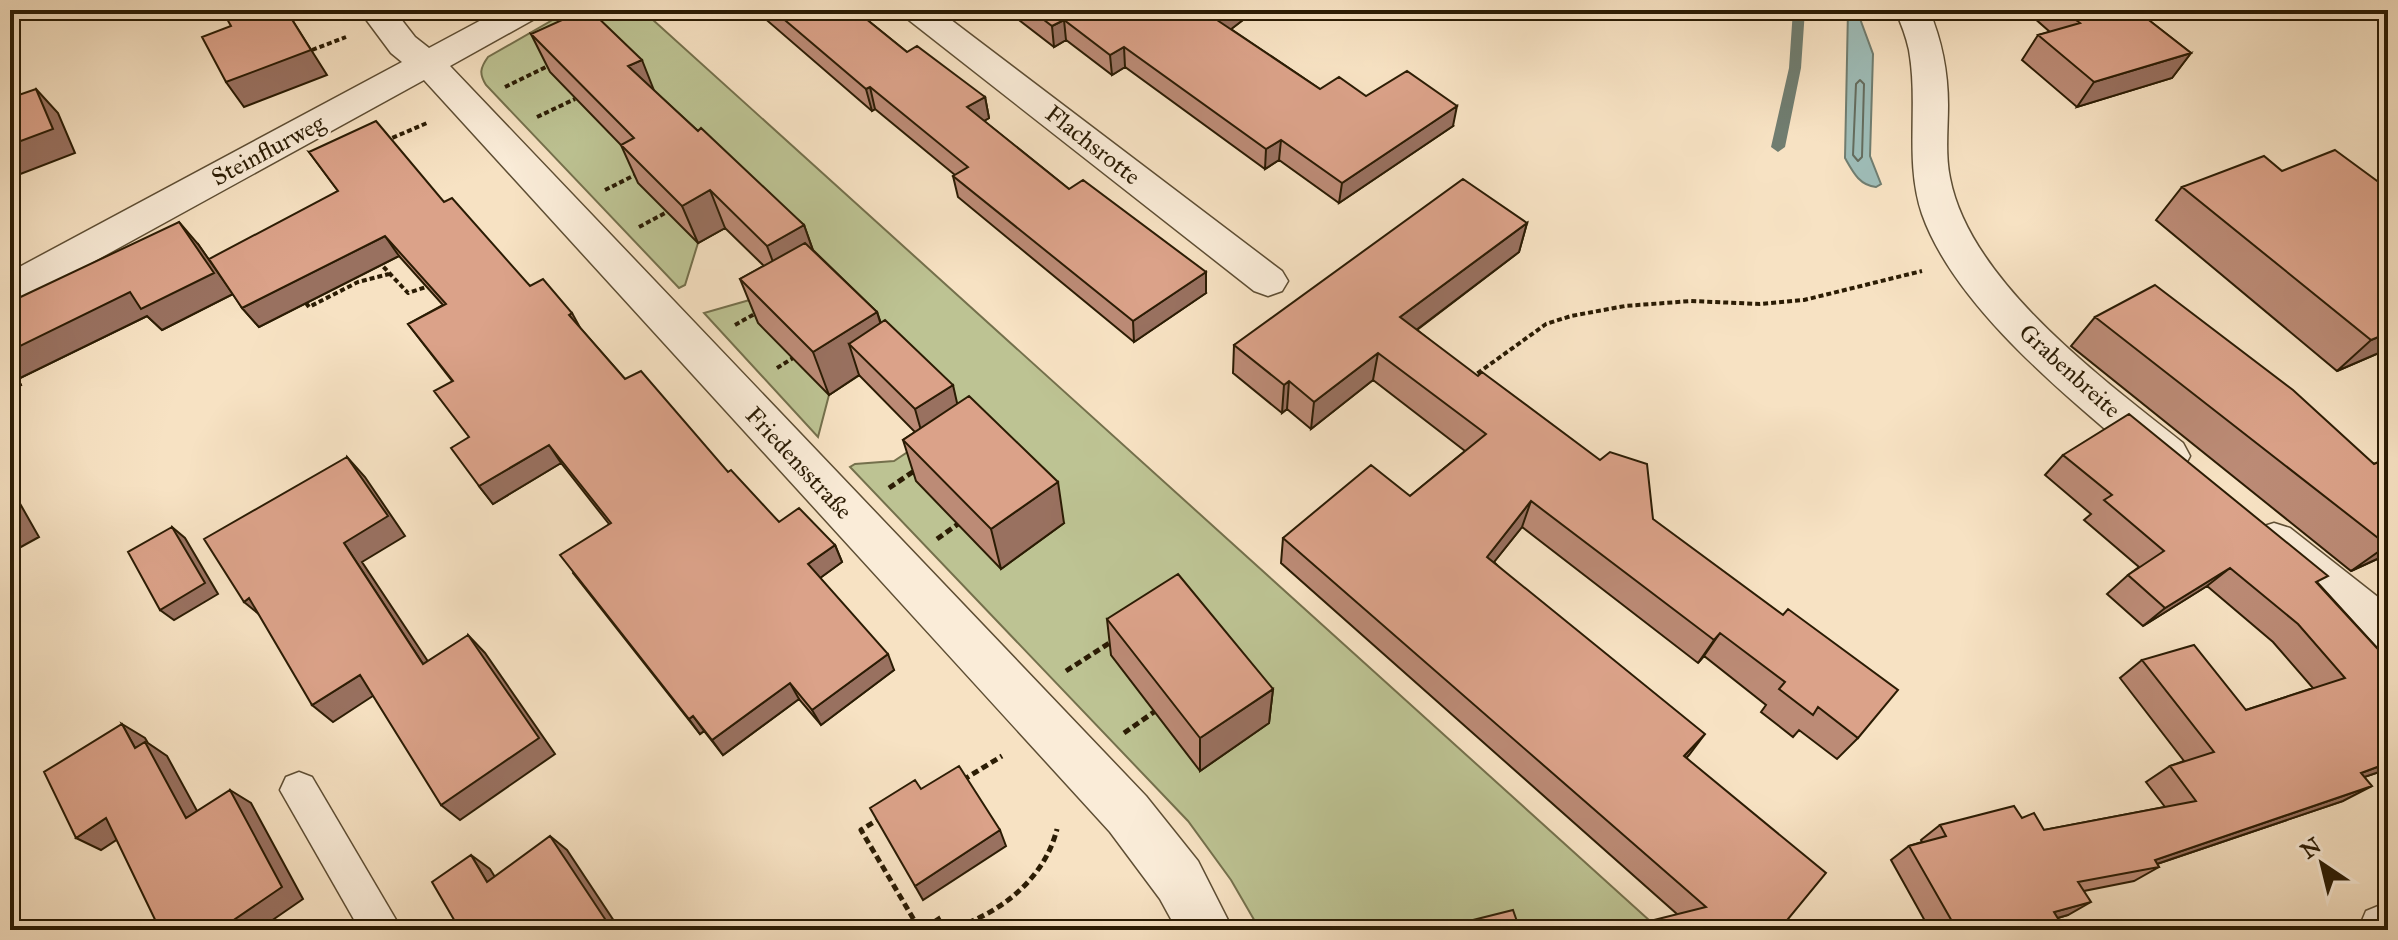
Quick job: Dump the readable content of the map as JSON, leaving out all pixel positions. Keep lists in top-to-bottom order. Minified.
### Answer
{"streets":{"street":["Flachsrotte","Steinflurweg","Grabenbreite","Friedensstraße"]},"crossings":[["Steinflurweg","Friedensstraße"]],"north":"top left"}
